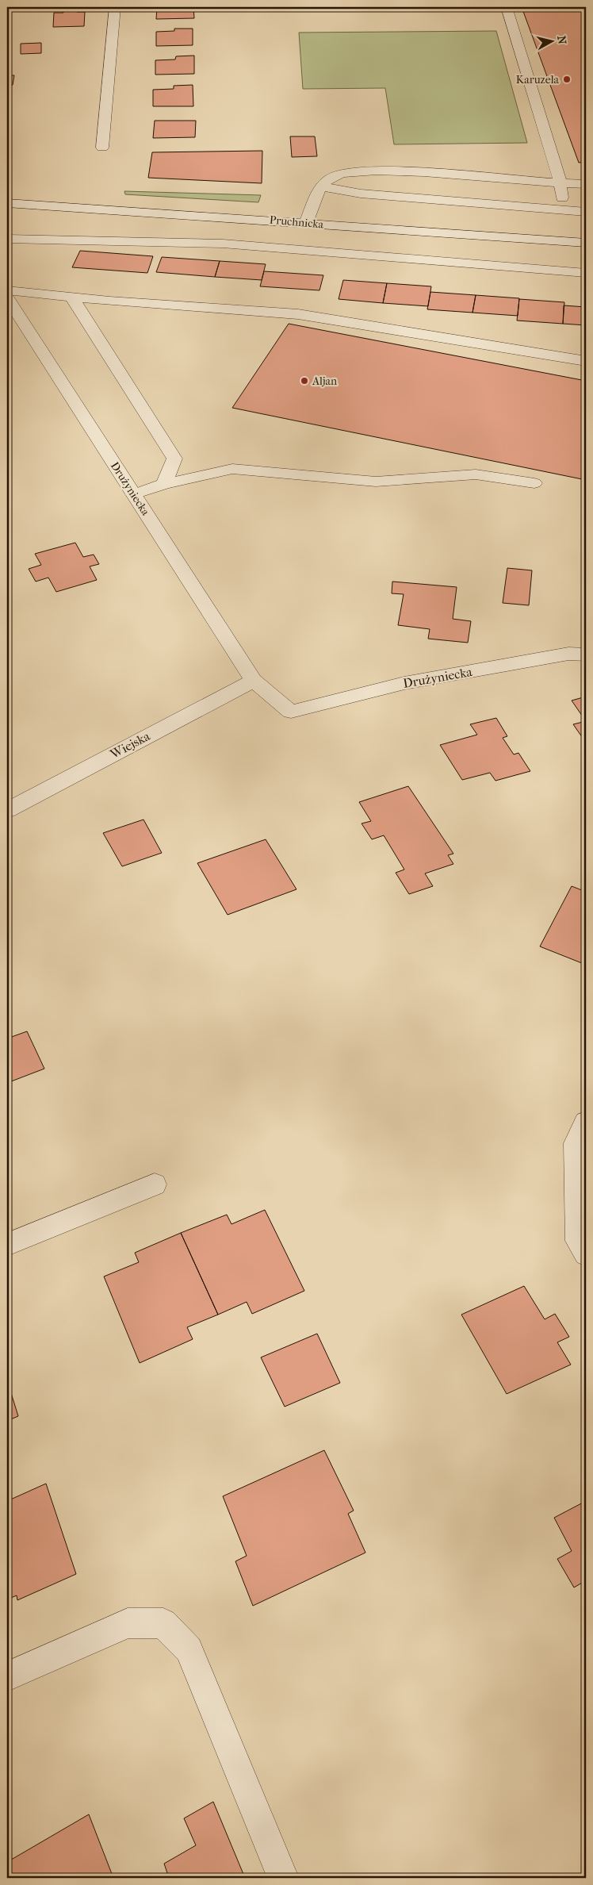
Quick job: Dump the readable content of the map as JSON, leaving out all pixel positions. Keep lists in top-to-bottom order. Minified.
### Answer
{"streets":{"street":["Pruchnicka","Drużyniecka","Wiejska"]},"crossings":[["Drużyniecka","Wiejska"]],"places":["Karuzela","Aljan"],"north":"right"}
